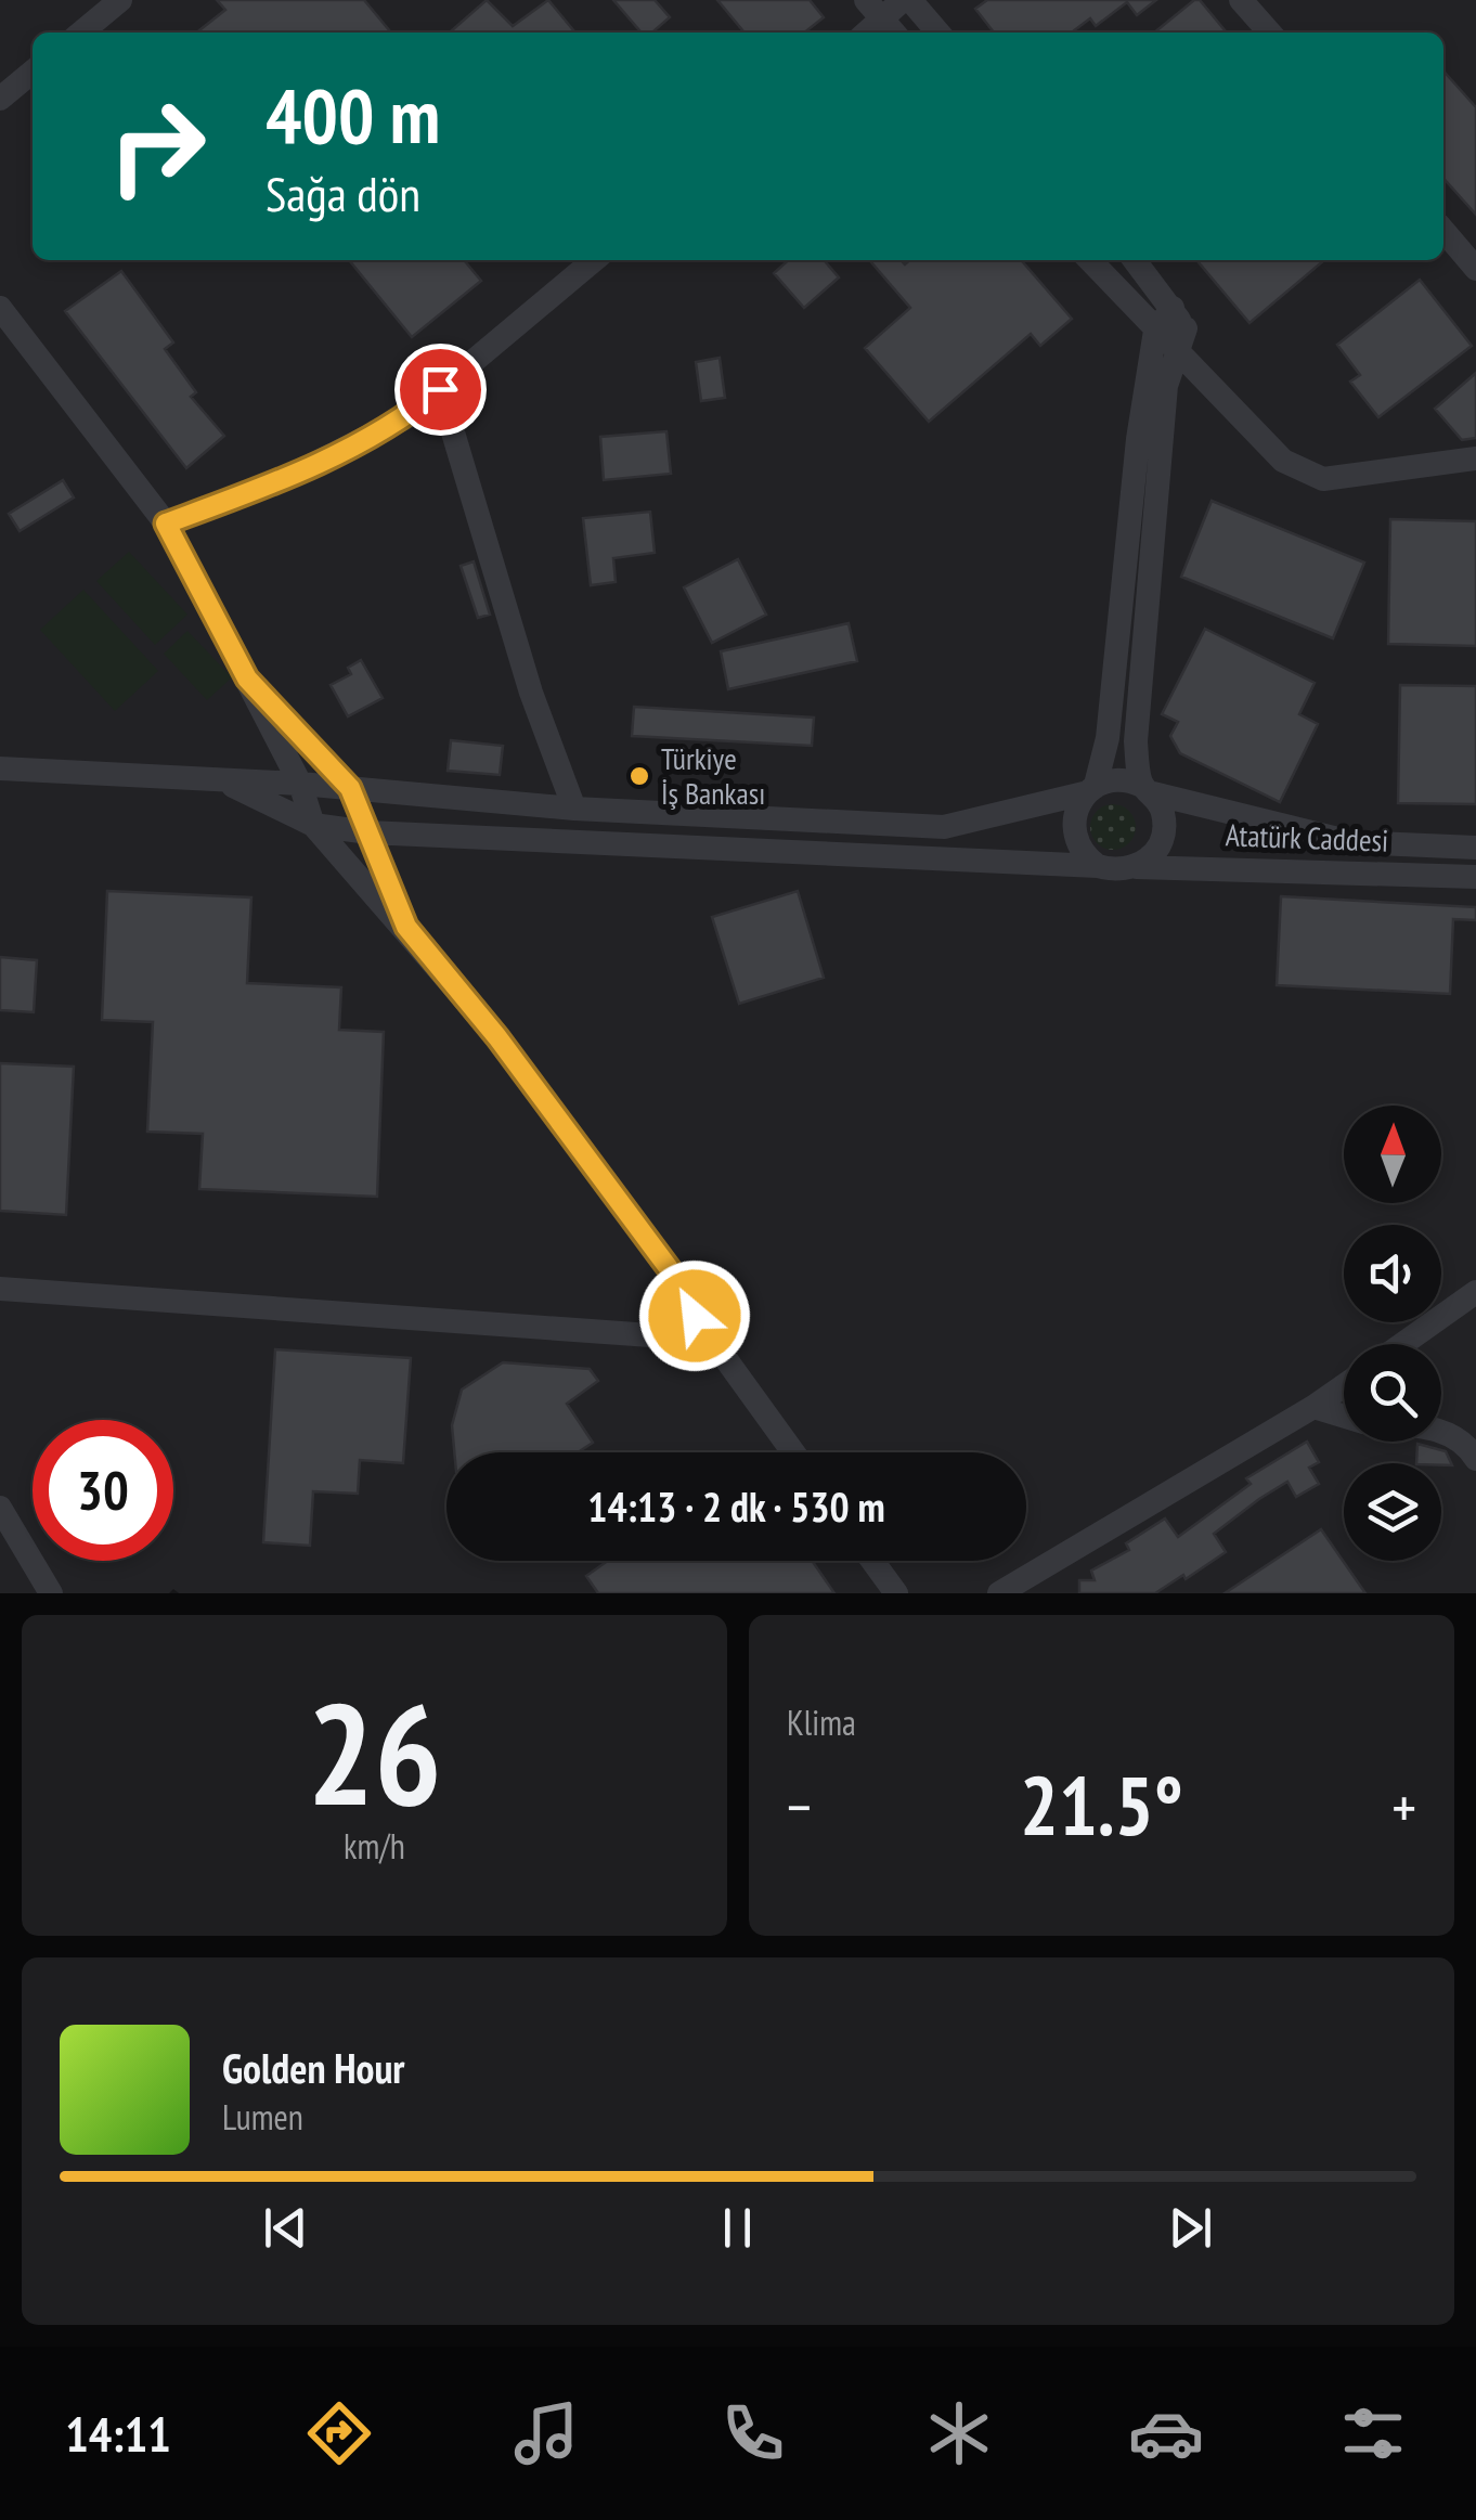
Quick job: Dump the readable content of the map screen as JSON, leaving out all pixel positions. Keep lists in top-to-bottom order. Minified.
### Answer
{"streets":{"street":["Atatürk Caddesi"]},"places":["Türkiye İş Bankası"],"north":"top","page":{"turn":["400 m","Sağa dön"],"limit":"30","trip":"14:13 · 2 dk · 530 m","tile":[["26","km/h"],"Klima"],"heat":["−","21.5°","+"],"song":["Golden Hour","Lumen"],"tabs":"14:11"}}
